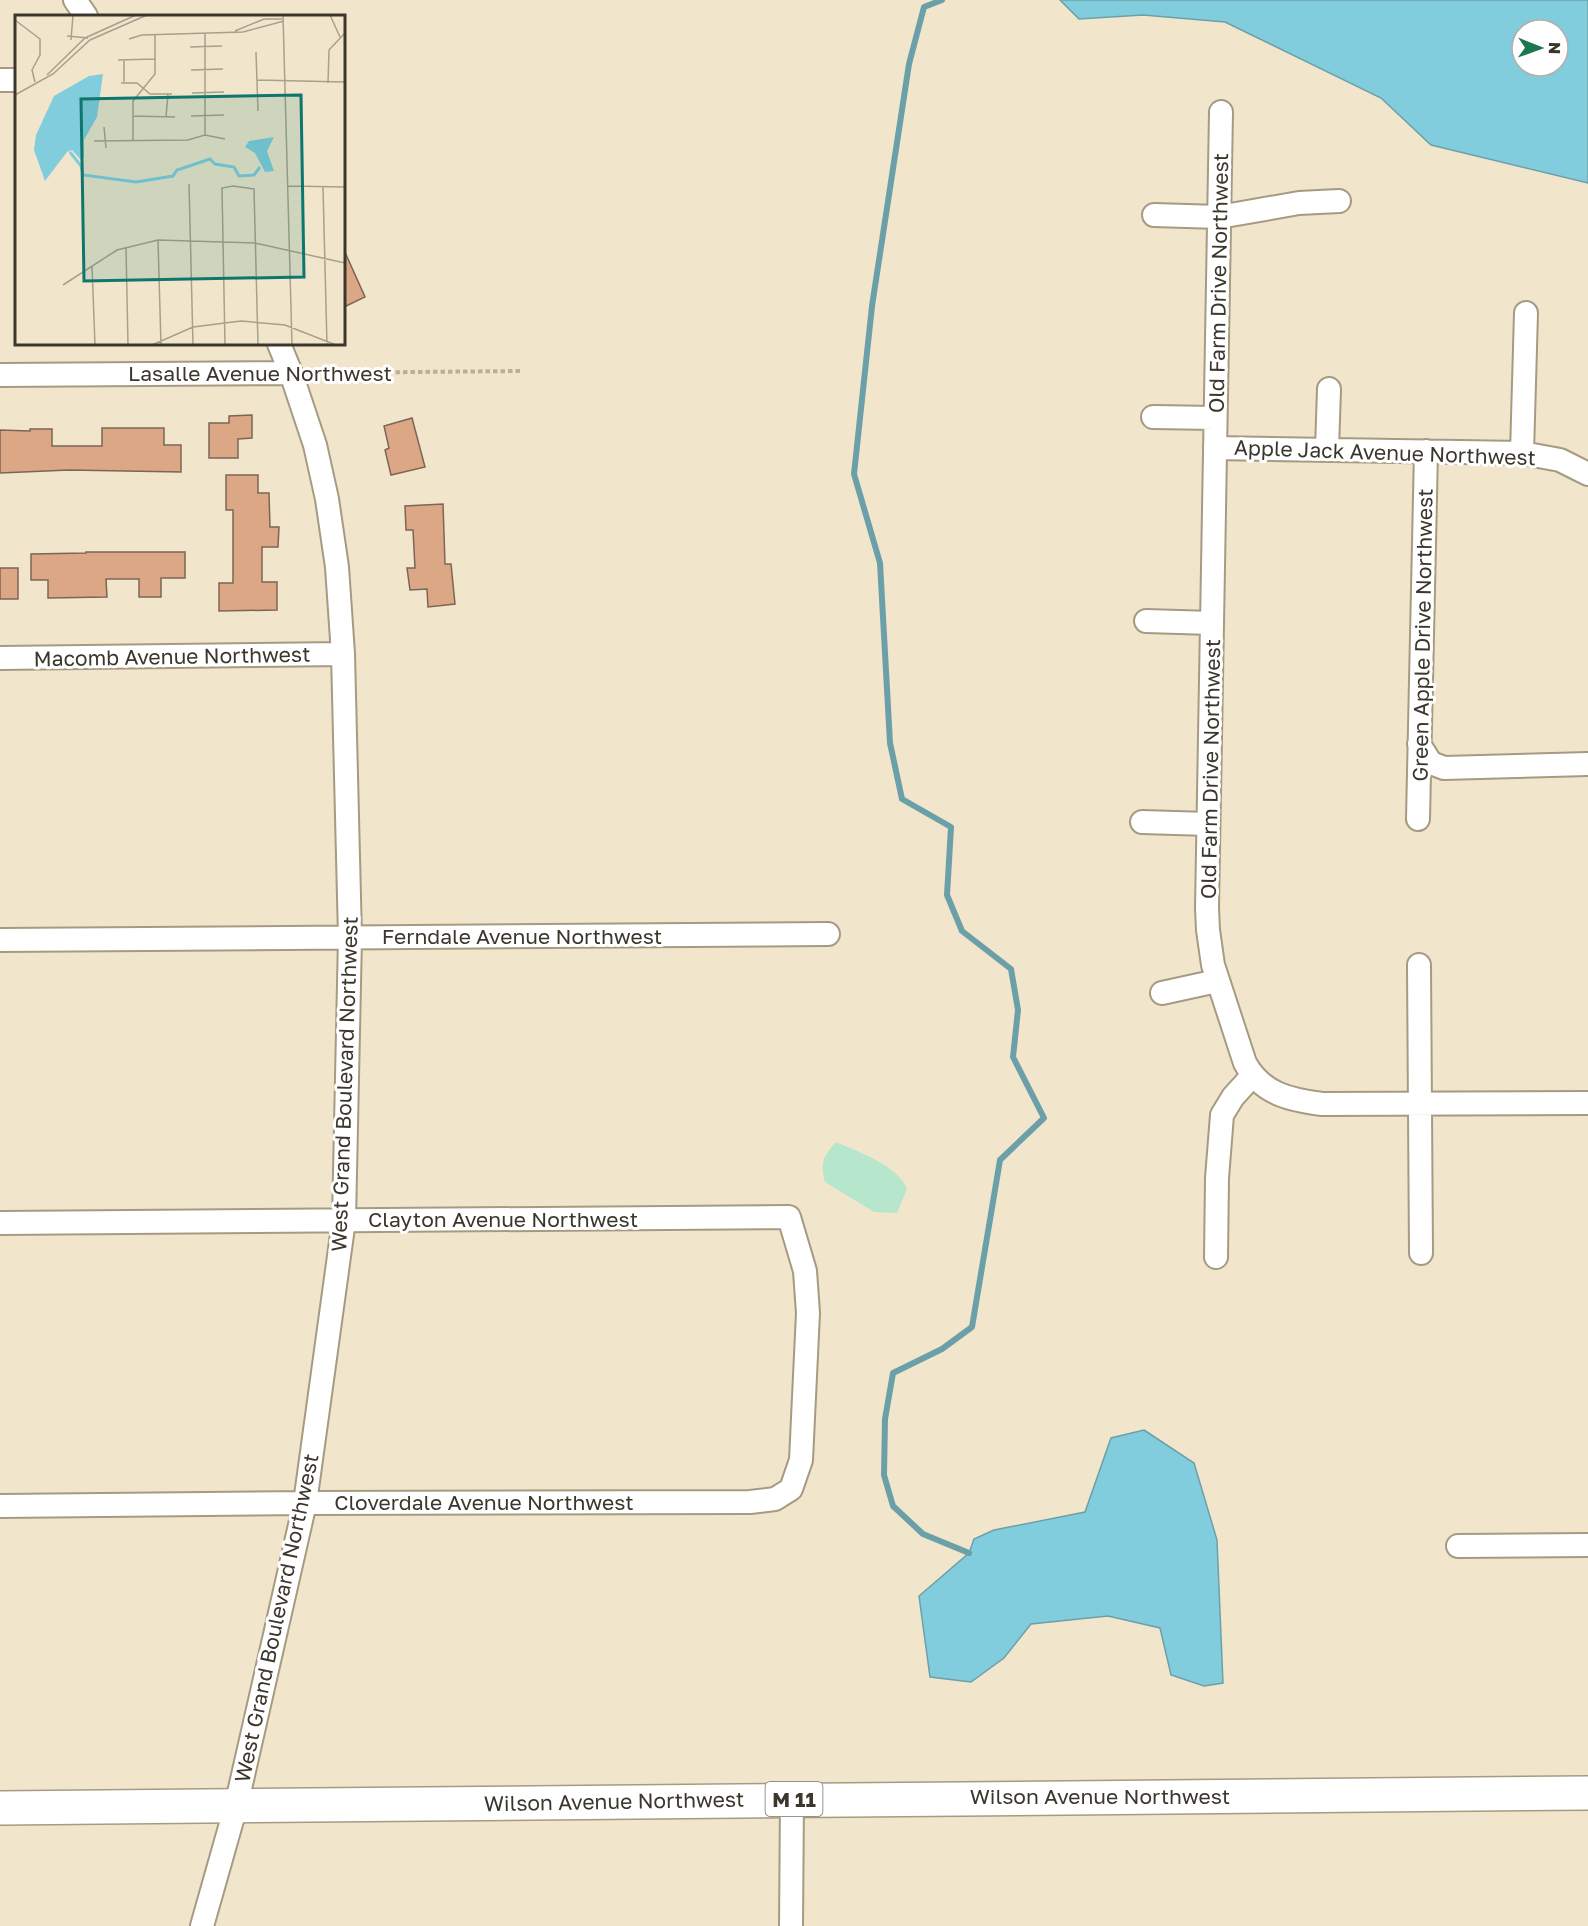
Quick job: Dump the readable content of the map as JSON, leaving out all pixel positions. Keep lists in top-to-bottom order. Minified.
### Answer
{"streets":{"main road":["Wilson Avenue Northwest","M 11"],"street":["Old Farm Drive Northwest","Lasalle Avenue Northwest","Apple Jack Avenue Northwest","Green Apple Drive Northwest","Macomb Avenue Northwest","Ferndale Avenue Northwest","West Grand Boulevard Northwest","Clayton Avenue Northwest","Cloverdale Avenue Northwest"]},"crossings":[["Old Farm Drive Northwest","Apple Jack Avenue Northwest"],["Lasalle Avenue Northwest","West Grand Boulevard Northwest"],["Apple Jack Avenue Northwest","Green Apple Drive Northwest"],["Macomb Avenue Northwest","West Grand Boulevard Northwest"],["Ferndale Avenue Northwest","West Grand Boulevard Northwest"],["West Grand Boulevard Northwest","Clayton Avenue Northwest"],["West Grand Boulevard Northwest","Cloverdale Avenue Northwest"],["West Grand Boulevard Northwest","Wilson Avenue Northwest"],["Clayton Avenue Northwest","Cloverdale Avenue Northwest"]],"north":"right"}
